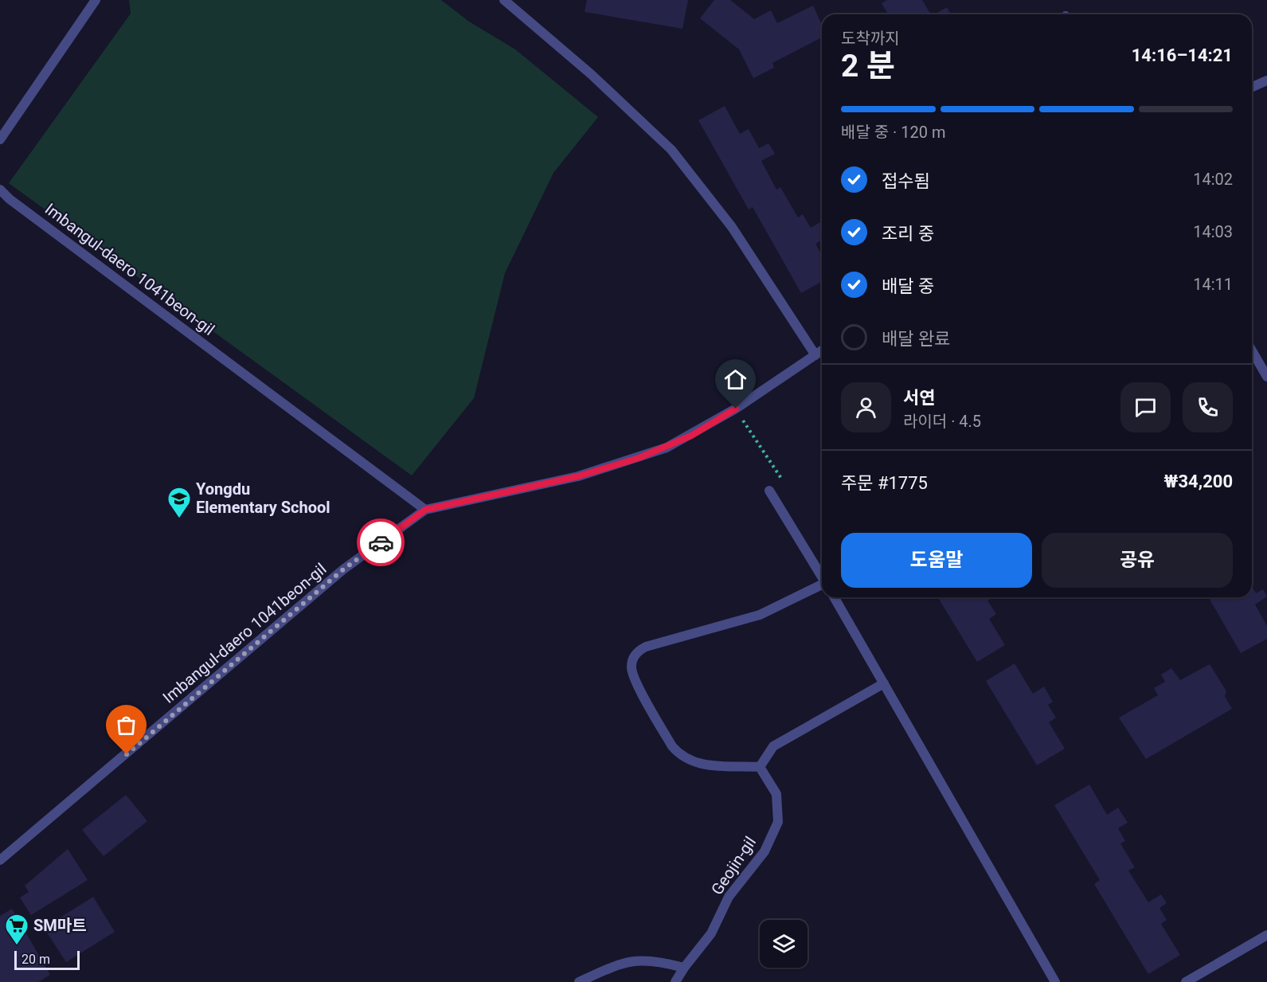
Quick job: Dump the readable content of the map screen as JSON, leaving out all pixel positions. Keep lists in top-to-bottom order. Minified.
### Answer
{"streets":{"street":["Imbangul-daero 1041beon-gil","Geojin-gil"]},"places":{"school or university":["Yongdu Elementary School"],"supermarket":["SM마트"]},"scale_bar":"20 m","page":{"heading":["2 분","도착까지","14:16–14:21"],"panel":["서연","라이더 · 4.5","주문 #1775","₩34,200"],"bar":"배달 중 · 120 m","list":[["접수됨","14:02"],["조리 중","14:03"],["배달 중","14:11"],"배달 완료"],"buttons":["도움말","공유"],"scale":"20 m"}}
